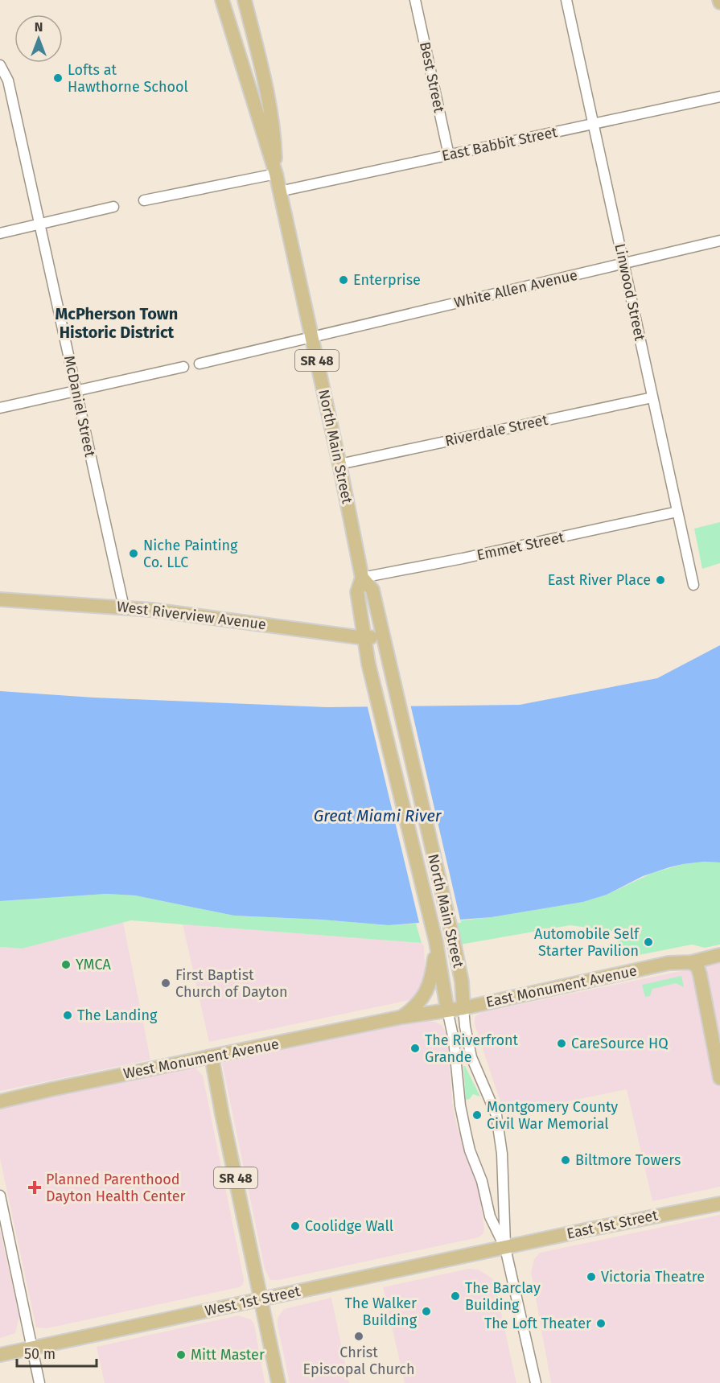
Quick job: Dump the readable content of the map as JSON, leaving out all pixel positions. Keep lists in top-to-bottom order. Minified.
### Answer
{"streets":{"main road":["SR 48","North Main Street","West Riverview Avenue","East Monument Avenue","West Monument Avenue","East 1st Street","West 1st Street"],"street":["Best Street","East Babbit Street","White Allen Avenue","Linwood Street","McDaniel Street","Riverdale Street","Emmet Street"]},"crossings":[["Best Street","East Babbit Street"],["East Babbit Street","Linwood Street"],["East Babbit Street","North Main Street"],["White Allen Avenue","Linwood Street"],["White Allen Avenue","North Main Street"],["Linwood Street","Riverdale Street"],["Linwood Street","Emmet Street"],["SR 48","North Main Street"],["SR 48","East Monument Avenue"],["SR 48","West Monument Avenue"],["SR 48","West 1st Street"],["McDaniel Street","West Riverview Avenue"],["Riverdale Street","North Main Street"],["North Main Street","Emmet Street"],["North Main Street","West Riverview Avenue"],["North Main Street","East Monument Avenue"],["North Main Street","East 1st Street"],["North Main Street","West 1st Street"],["East Monument Avenue","West Monument Avenue"],["East 1st Street","West 1st Street"]],"districts":["McPherson Town Historic District"],"water":["Great Miami River"],"places":{"other":["Lofts at Hawthorne School","Enterprise","Niche Painting Co. LLC","East River Place","Automobile Self Starter Pavilion","YMCA","First Baptist Church of Dayton","The Landing","CareSource HQ","The Riverfront Grande","Montgomery County Civil War Memorial","Biltmore Towers","Coolidge Wall","Victoria Theatre","The Barclay Building","The Walker Building","The Loft Theater","Christ Episcopal Church","Mitt Master"],"health":["Planned Parenthood Dayton Health Center"]},"scale_bar":"50 m","north":"top"}
